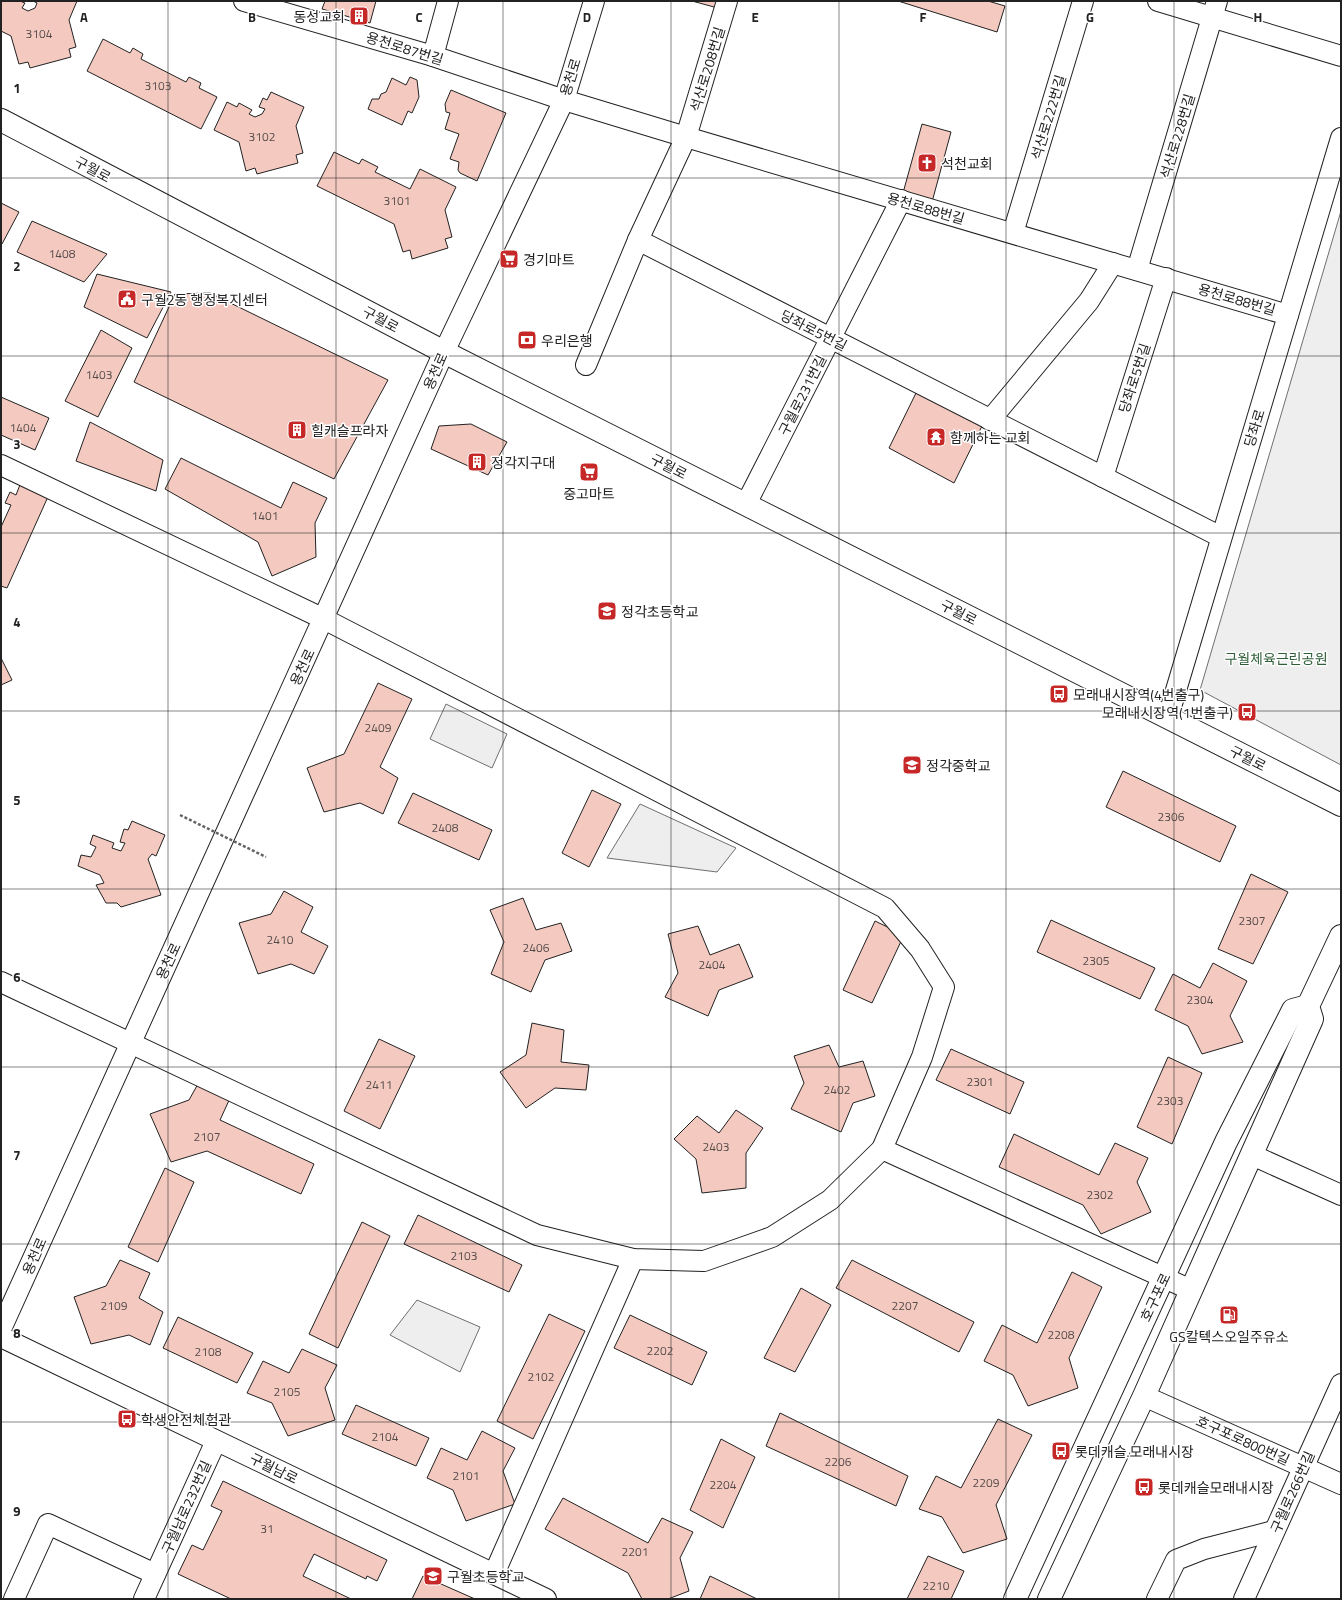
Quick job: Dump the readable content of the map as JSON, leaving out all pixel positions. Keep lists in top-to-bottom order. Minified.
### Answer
{"streets":{"main road":["구월로","호구포로"],"street":["용천로87번길","석산로208번길","용천로","석산로222번길","석산로228번길","용천로88번길","당좌로5번길","구월로231번길","당좌로","호구포로800번길","구월남로","구월로266번길","구월남로232번길"]},"crossings":[["용천로87번길","용천로"],["용천로87번길","용천로88번길"],["석산로208번길","용천로88번길"],["석산로208번길","당좌로5번길"],["용천로","구월로"],["용천로","용천로88번길"],["석산로222번길","용천로88번길"],["석산로228번길","용천로88번길"],["구월로","구월로231번길"],["구월로","당좌로"],["용천로88번길","당좌로5번길"],["용천로88번길","구월로231번길"],["용천로88번길","당좌로"],["당좌로5번길","구월로231번길"],["당좌로5번길","당좌로"],["호구포로","호구포로800번길"],["호구포로800번길","구월로266번길"],["구월남로","구월남로232번길"]],"parks":["구월체육근린공원"],"places":{"building":["동성교회","힐캐슬프라자","정각지구대"],"church":["석천교회"],"supermarket":["경기마트","중고마트"],"public building":["구월2동 행정복지센터"],"bank":["우리은행"],"temple":["함께하는 교회"],"school or university":["정각초등학교","정각중학교","구월초등학교"],"bus stop":["모래내시장역(4번출구)","모래내시장역(1번출구)","학생안전체험관","롯데캐슬.모래내시장","롯데캐슬모래내시장"],"fuel station":["GS칼텍스오일주유소"]},"house_numbers":["3104","3103","3102","3101","1408","1403","1404","1401","2409","2306","2408","2307","2410","2406","2305","2404","2304","2301","2411","2402","2303","2107","2403","2302","2103","2109","2207","2208","2202","2108","2102","2105","2104","2206","2101","2209","2204","31","2201","2210"],"grid":{"columns":["A","B","C","D","E","F","G","H"],"rows":["1","2","3","4","5","6","7","8","9"]}}
